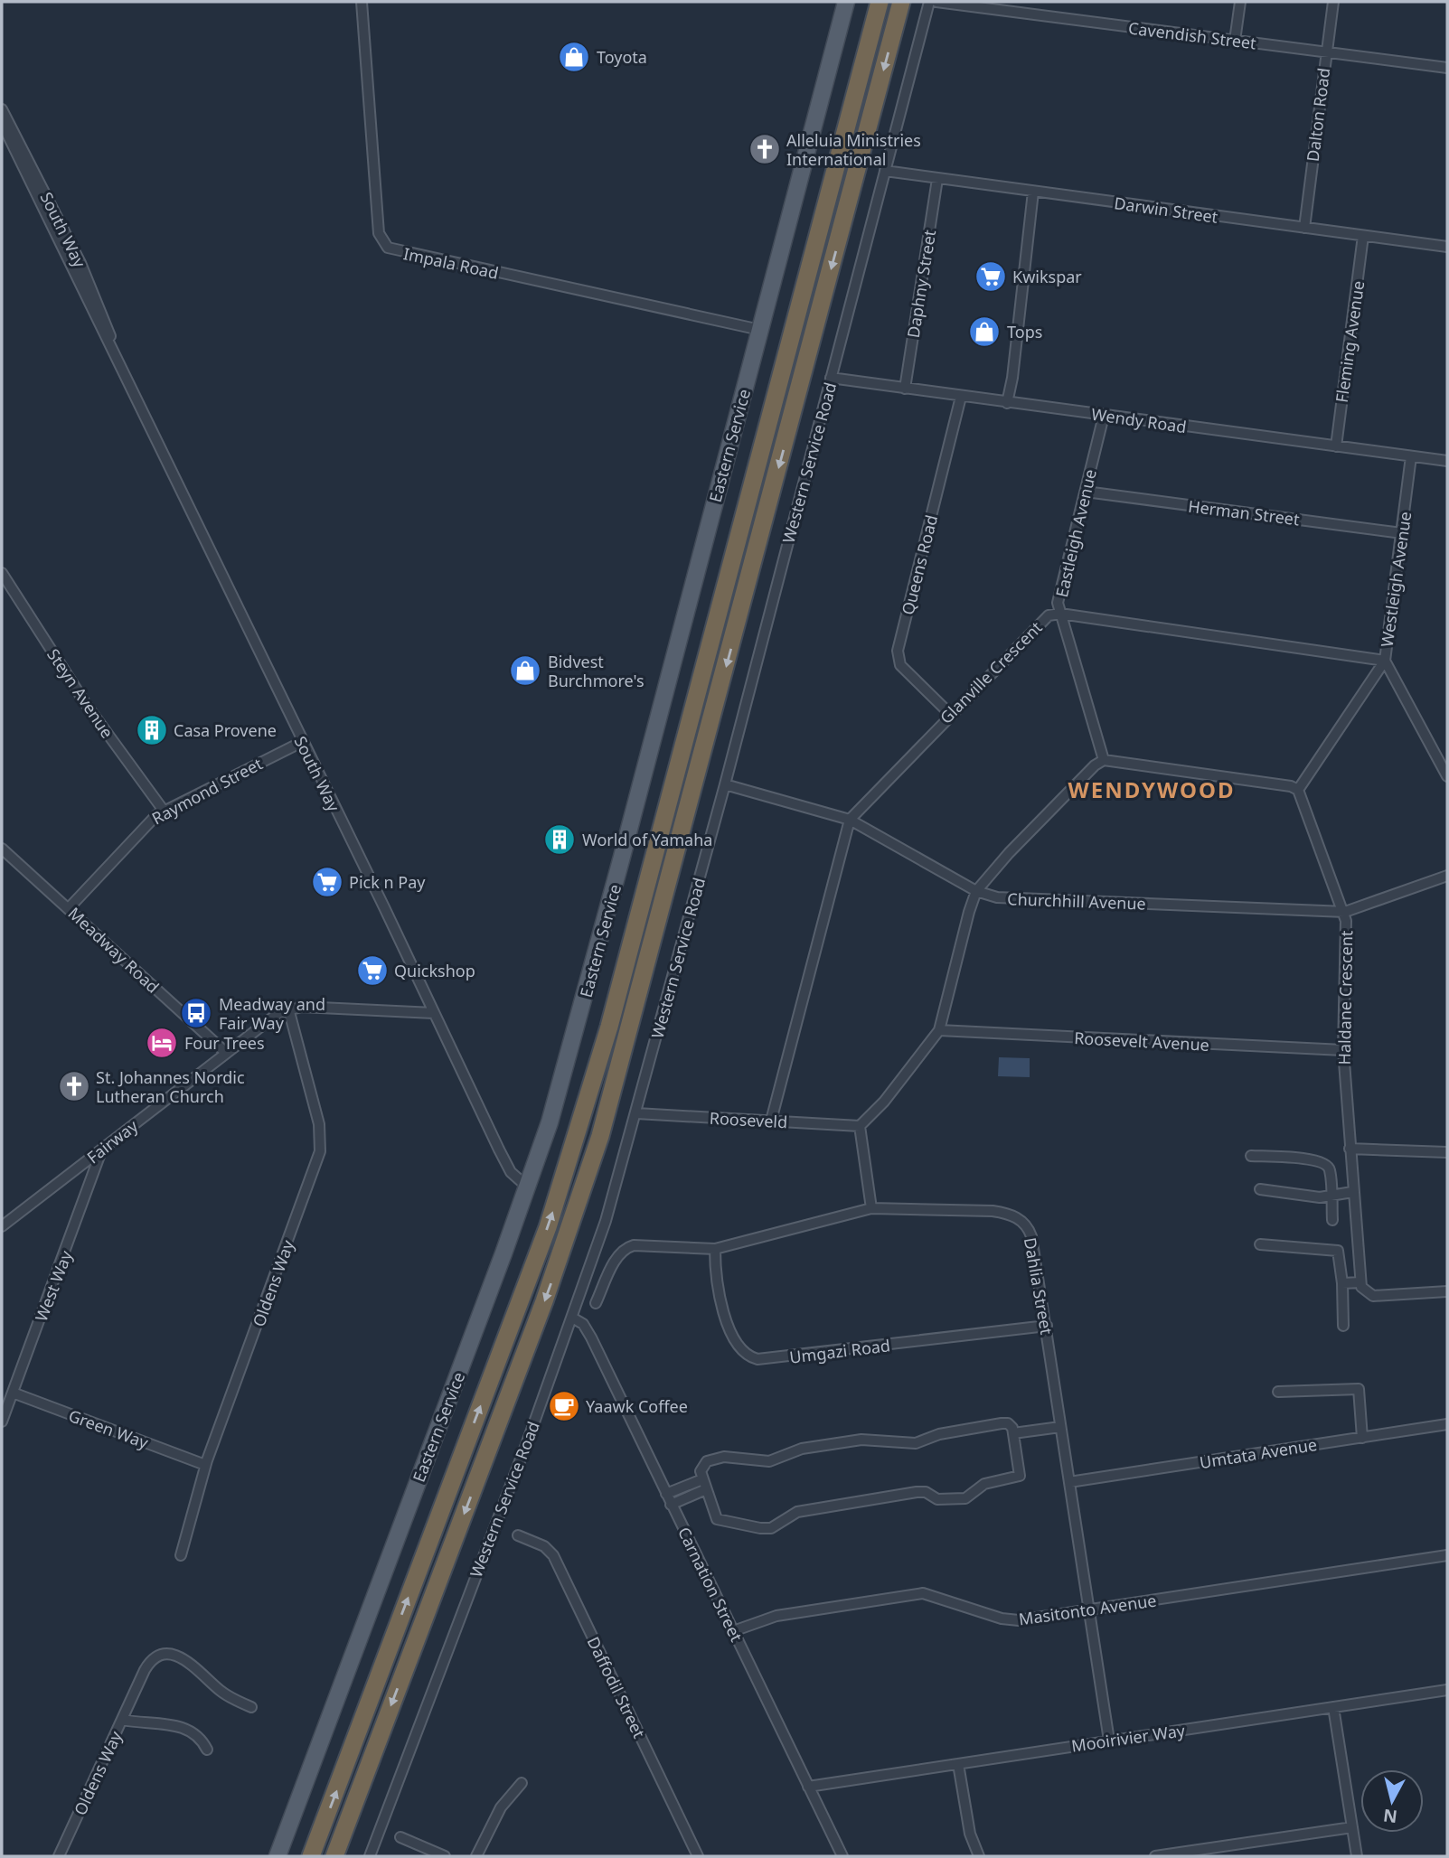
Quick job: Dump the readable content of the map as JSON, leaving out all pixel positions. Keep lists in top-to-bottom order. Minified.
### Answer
{"streets":{"main road":["Eastern Service"],"street":["Cavendish Street","Dalton Road","Darwin Street","South Way","Impala Road","Daphny Street","Fleming Avenue","Wendy Road","Western Service Road","Herman Street","Eastleigh Avenue","Queens Road","Westleigh Avenue","Glanville Crescent","Steyn Avenue","Raymond Street","Churchhill Avenue","Meadway Road","Haldane Crescent","Roosevelt Avenue","Rooseveld","Fairway","Oldens Way","West Way","Dahlia Street","Umgazi Road","Green Way","Umtata Avenue","Carnation Street","Masitonto Avenue","Daffodil Street","Mooirivier Way"]},"crossings":[["Cavendish Street","Dalton Road"],["Dalton Road","Darwin Street"],["Darwin Street","Daphny Street"],["Darwin Street","Fleming Avenue"],["Darwin Street","Western Service Road"],["South Way","Eastern Service"],["South Way","Raymond Street"],["South Way","Fairway"],["Impala Road","Eastern Service"],["Daphny Street","Wendy Road"],["Fleming Avenue","Wendy Road"],["Wendy Road","Western Service Road"],["Wendy Road","Eastleigh Avenue"],["Wendy Road","Queens Road"],["Wendy Road","Westleigh Avenue"],["Western Service Road","Churchhill Avenue"],["Western Service Road","Rooseveld"],["Western Service Road","Carnation Street"],["Herman Street","Eastleigh Avenue"],["Herman Street","Westleigh Avenue"],["Eastleigh Avenue","Glanville Crescent"],["Queens Road","Glanville Crescent"],["Westleigh Avenue","Glanville Crescent"],["Westleigh Avenue","Haldane Crescent"],["Glanville Crescent","Churchhill Avenue"],["Glanville Crescent","Rooseveld"],["Steyn Avenue","Raymond Street"],["Raymond Street","Meadway Road"],["Churchhill Avenue","Haldane Crescent"],["Meadway Road","Fairway"],["Haldane Crescent","Roosevelt Avenue"],["Fairway","Oldens Way"],["Fairway","West Way"],["Oldens Way","Green Way"],["West Way","Green Way"],["Dahlia Street","Umgazi Road"],["Dahlia Street","Umtata Avenue"],["Dahlia Street","Masitonto Avenue"],["Dahlia Street","Mooirivier Way"],["Carnation Street","Masitonto Avenue"],["Carnation Street","Mooirivier Way"]],"districts":["WENDYWOOD"],"places":{"shop":["Toyota","Tops","Bidvest Burchmore's"],"church":["Alleluia Ministries International","St. Johannes Nordic Lutheran Church"],"supermarket":["Kwikspar","Pick n Pay","Quickshop"],"building":["Casa Provene","World of Yamaha"],"bus stop":["Meadway and Fair Way"],"hotel":["Four Trees"],"cafe":["Yaawk Coffee"]},"north":"bottom"}
